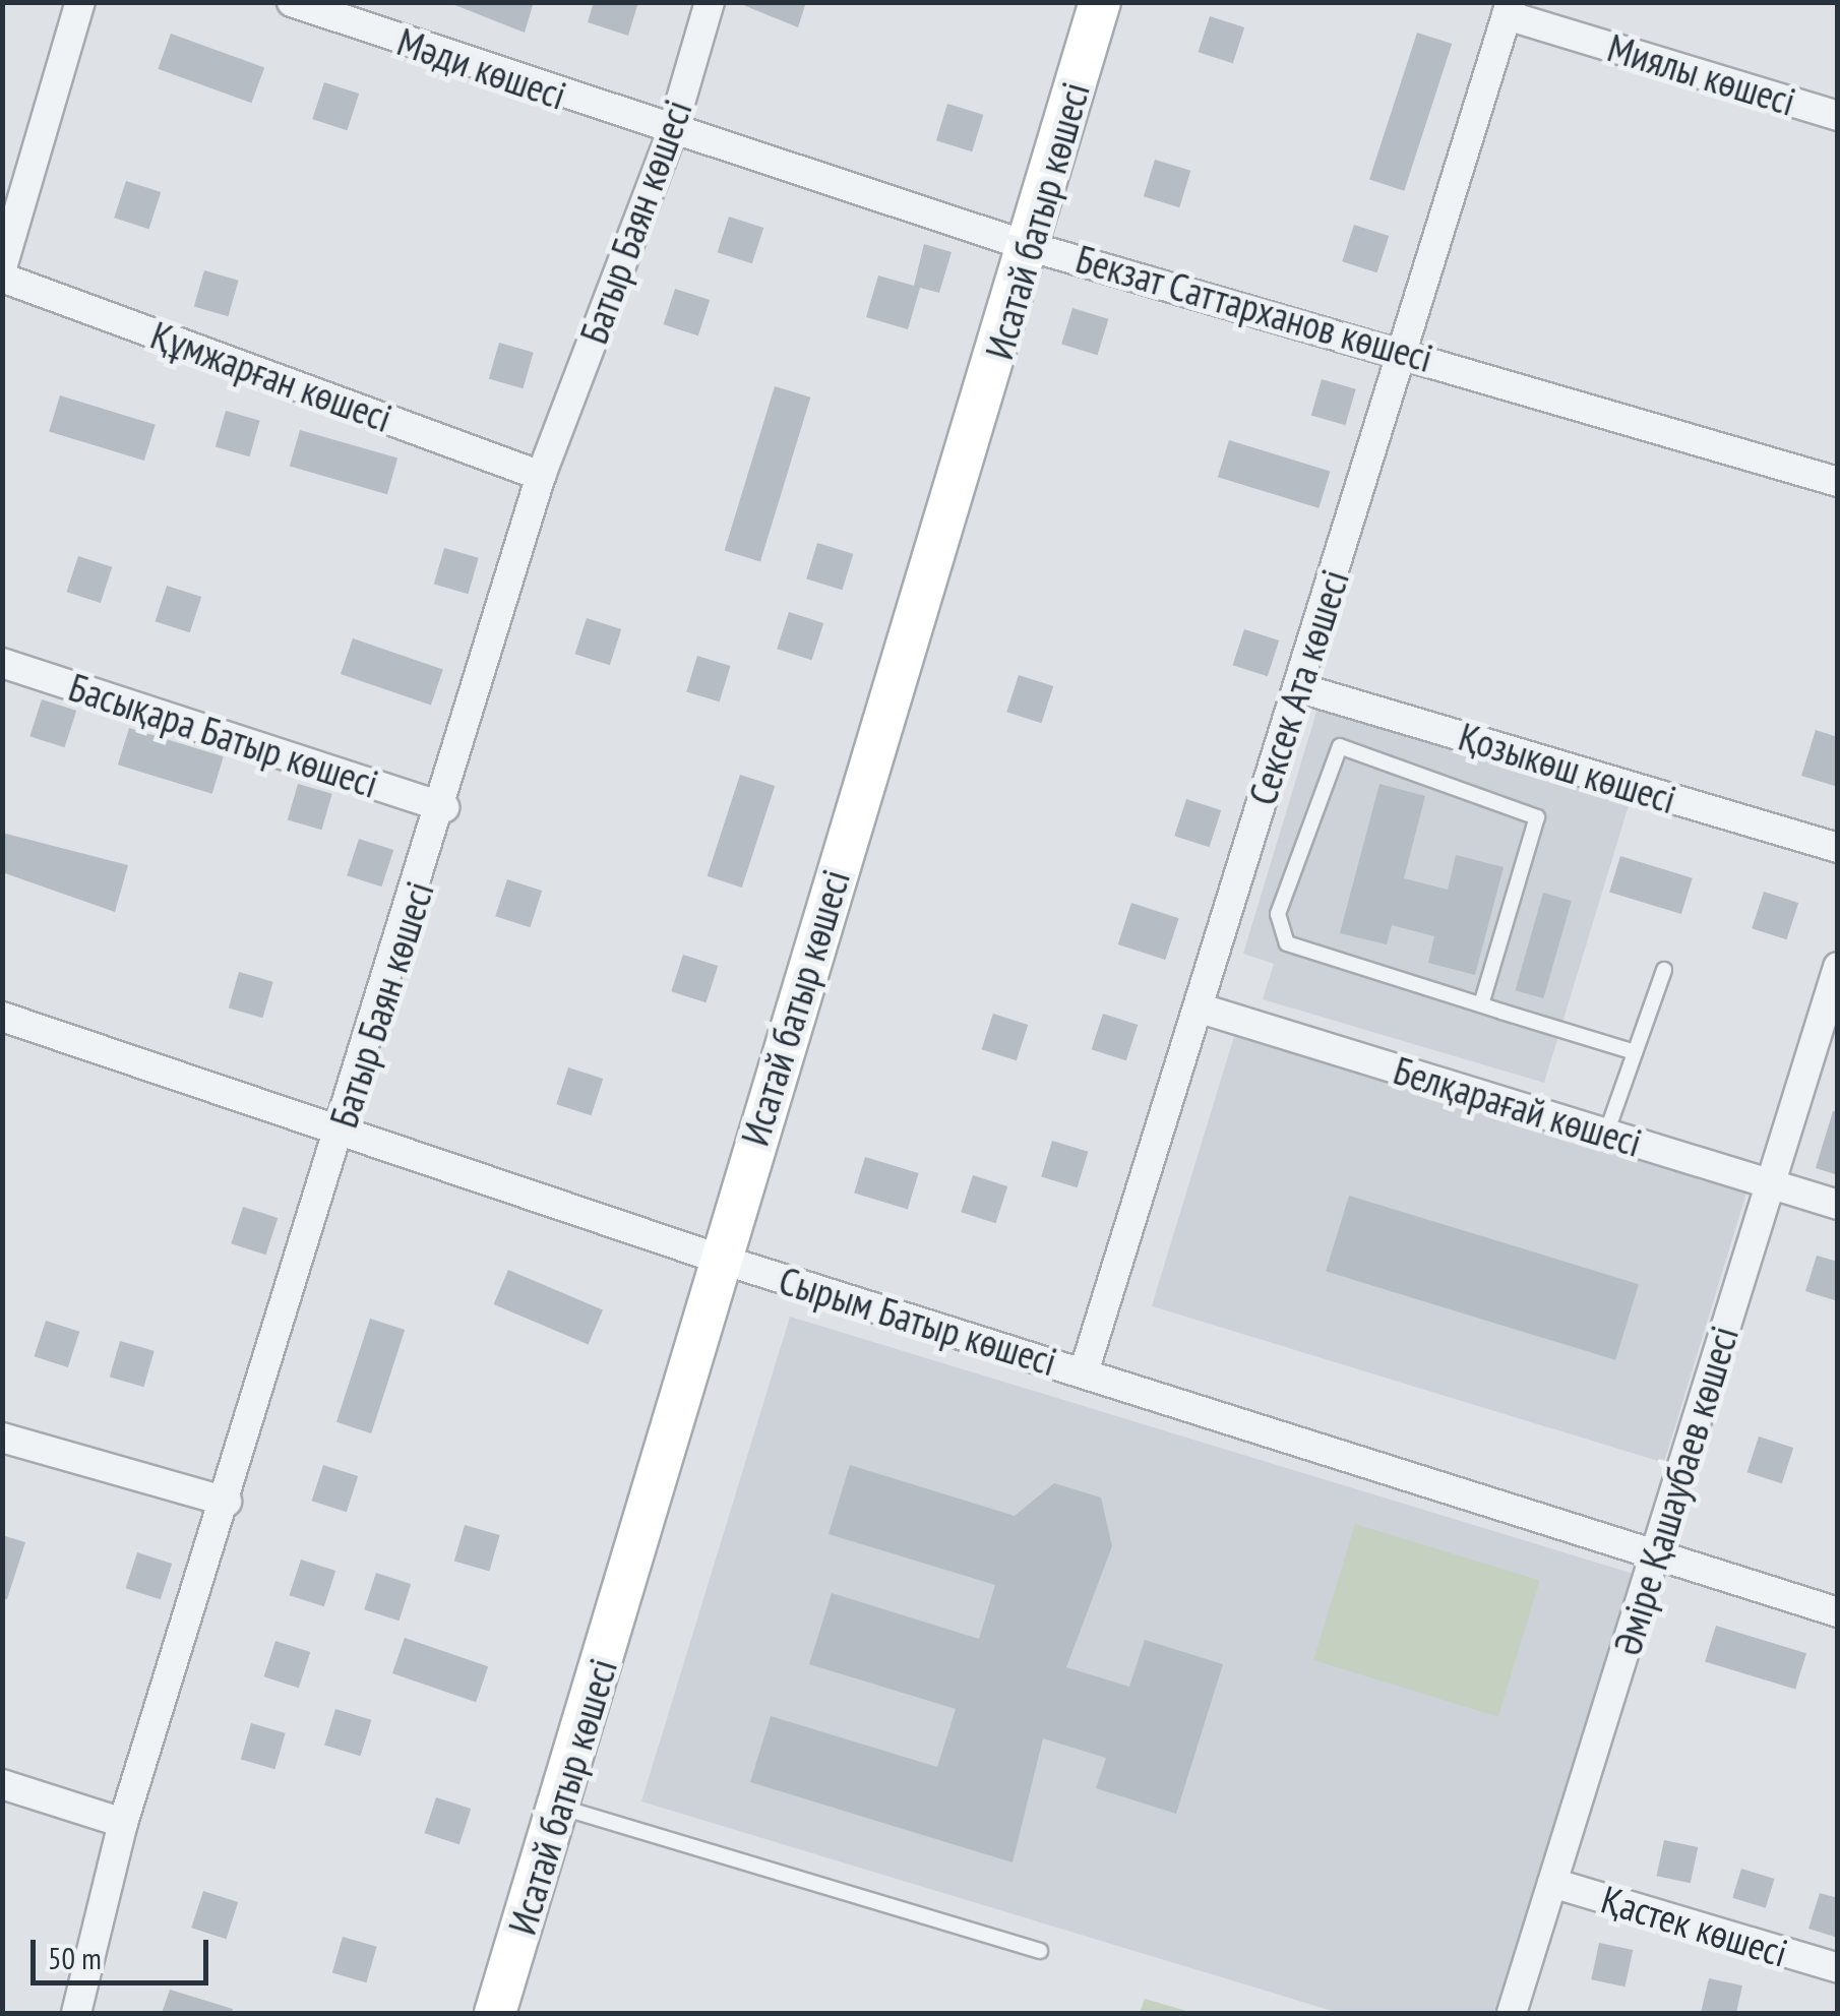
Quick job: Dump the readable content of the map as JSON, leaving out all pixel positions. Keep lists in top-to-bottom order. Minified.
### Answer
{"streets":{"street":["Мәди көшесі","Миялы көшесі","Исатай батыр көшесі","Батыр Баян көшесі","Бекзат Саттарханов көшесі","Құмжарған көшесі","Сексек Ата көшесі","Басықара Батыр көшесі","Қозыкөш көшесі","Белқарағай көшесі","Сырым Батыр көшесі","Әміре Қашаубаев көшесі","Қастек көшесі"]},"crossings":[["Мәди көшесі","Батыр Баян көшесі"],["Мәди көшесі","Бекзат Саттарханов көшесі"],["Миялы көшесі","Сексек Ата көшесі"],["Исатай батыр көшесі","Бекзат Саттарханов көшесі"],["Исатай батыр көшесі","Сырым Батыр көшесі"],["Батыр Баян көшесі","Бекзат Саттарханов көшесі"],["Батыр Баян көшесі","Құмжарған көшесі"],["Батыр Баян көшесі","Басықара Батыр көшесі"],["Батыр Баян көшесі","Сырым Батыр көшесі"],["Бекзат Саттарханов көшесі","Сексек Ата көшесі"],["Сексек Ата көшесі","Қозыкөш көшесі"],["Сексек Ата көшесі","Белқарағай көшесі"],["Сексек Ата көшесі","Сырым Батыр көшесі"],["Белқарағай көшесі","Әміре Қашаубаев көшесі"],["Сырым Батыр көшесі","Әміре Қашаубаев көшесі"],["Әміре Қашаубаев көшесі","Қастек көшесі"]],"scale_bar":"50 m"}
